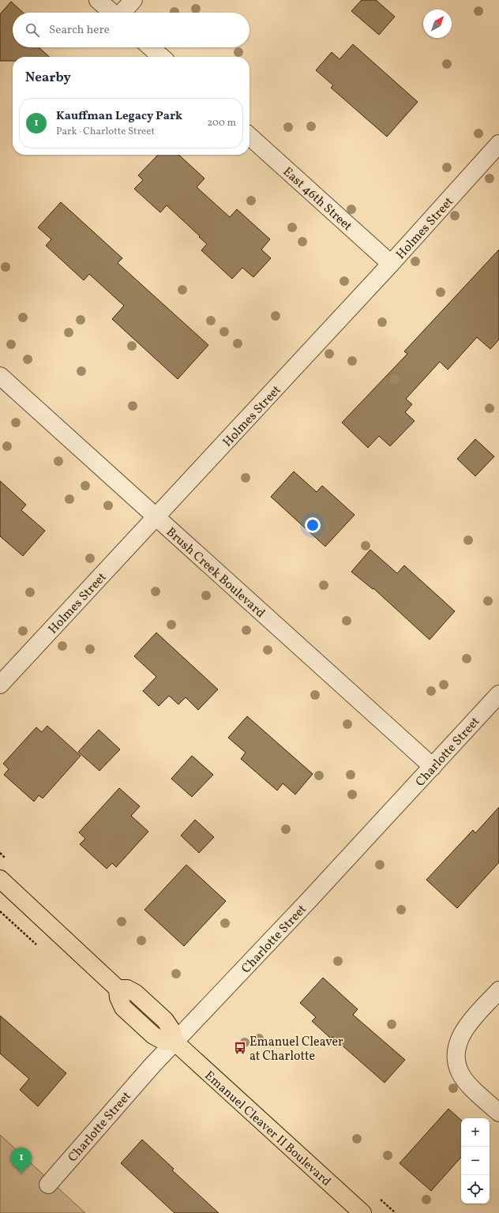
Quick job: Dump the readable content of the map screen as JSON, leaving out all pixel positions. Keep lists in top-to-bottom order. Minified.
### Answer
{"streets":{"main road":["Emanuel Cleaver II Boulevard"],"street":["East 46th Street","Holmes Street","Brush Creek Boulevard","Charlotte Street"]},"crossings":[["East 46th Street","Holmes Street"],["Holmes Street","Brush Creek Boulevard"],["Brush Creek Boulevard","Charlotte Street"],["Charlotte Street","Emanuel Cleaver II Boulevard"]],"places":{"bus stop":["Emanuel Cleaver at Charlotte"]},"north":"top right","page":{"search":"Search here","heading":"Nearby","list":[{"mark":"1","name":"Kauffman Legacy Park","note":"Park · Charlotte Street","value":"200 m"}],"map_buttons":["+","−"],"pins":"1"}}
